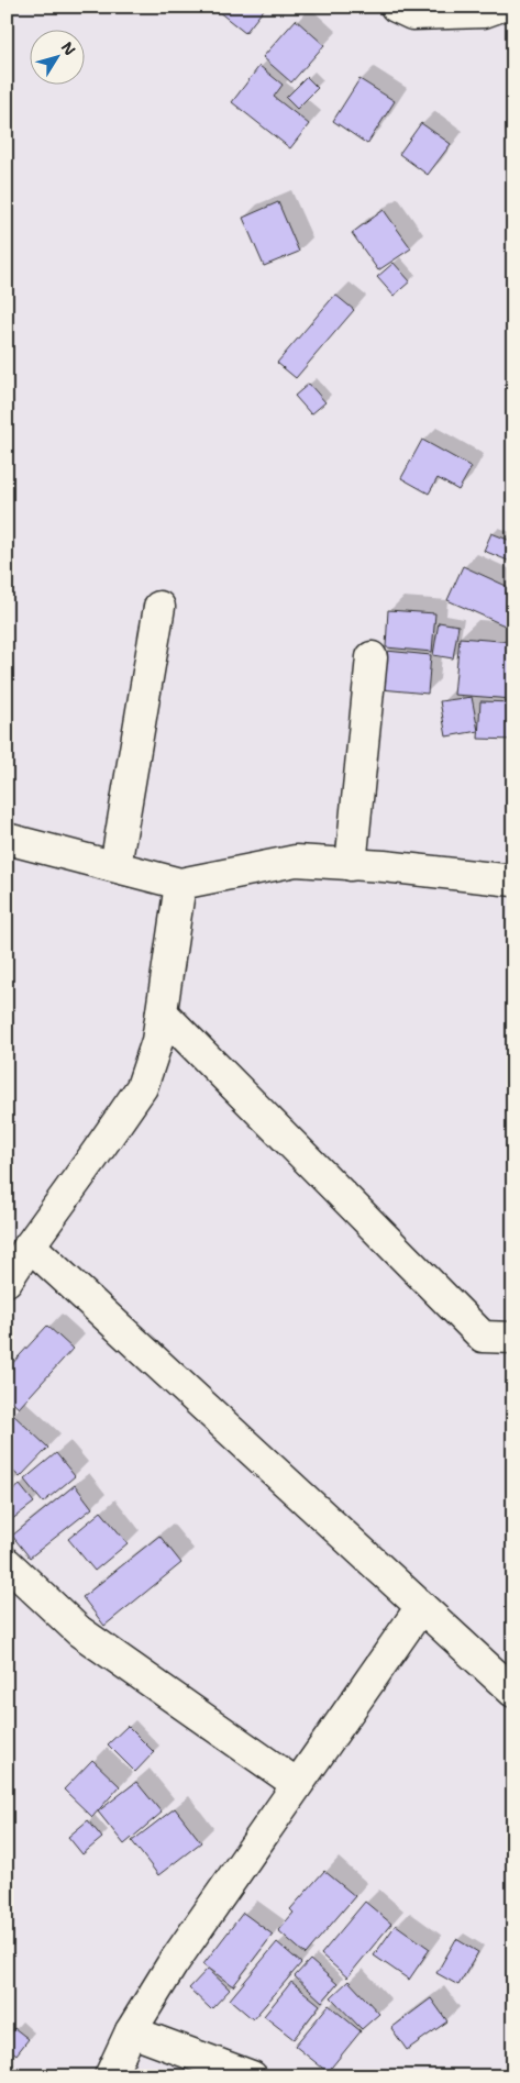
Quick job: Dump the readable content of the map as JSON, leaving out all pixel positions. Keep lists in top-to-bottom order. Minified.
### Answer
{"north":"top right"}
